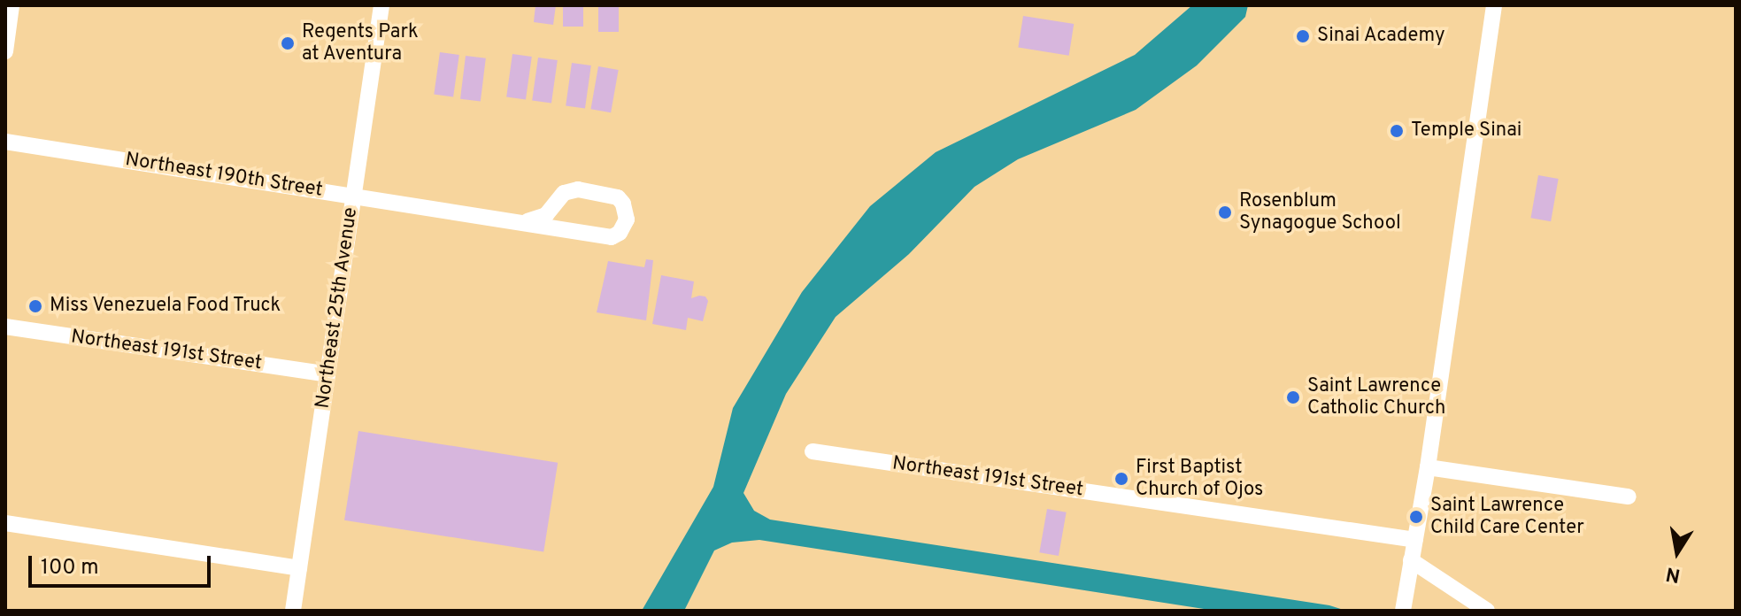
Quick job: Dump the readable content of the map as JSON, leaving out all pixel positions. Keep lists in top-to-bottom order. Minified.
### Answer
{"streets":{"street":["Northeast 190th Street","Northeast 25th Avenue","Northeast 191st Street"]},"crossings":[["Northeast 190th Street","Northeast 25th Avenue"],["Northeast 25th Avenue","Northeast 191st Street"]],"places":["Sinai Academy","Regents Park at Aventura","Temple Sinai","Rosenblum Synagogue School","Miss Venezuela Food Truck","Saint Lawrence Catholic Church","First Baptist Church of Ojos","Saint Lawrence Child Care Center"],"scale_bar":"100 m","north":"bottom"}
